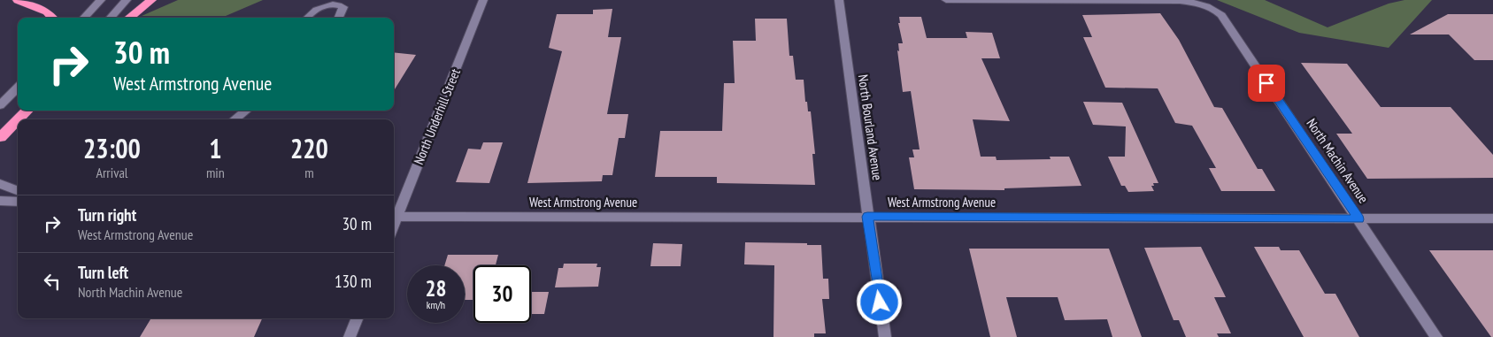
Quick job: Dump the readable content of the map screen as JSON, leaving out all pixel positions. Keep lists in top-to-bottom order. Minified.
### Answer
{"streets":{"street":["North Underhill Street","North Bourland Avenue","North Machin Avenue","West Armstrong Avenue"]},"crossings":[["North Underhill Street","West Armstrong Avenue"],["North Bourland Avenue","West Armstrong Avenue"],["North Machin Avenue","West Armstrong Avenue"]],"page":{"turn":["30 m","West Armstrong Avenue"],"eta":["23:00","Arrival","1","min","220","m"],"list":[{"name":"Turn right","note":"West Armstrong Avenue","value":"30 m"},{"name":"Turn left","note":"North Machin Avenue","value":"130 m"}],"speed":"28 km/h","limit":"30"}}
